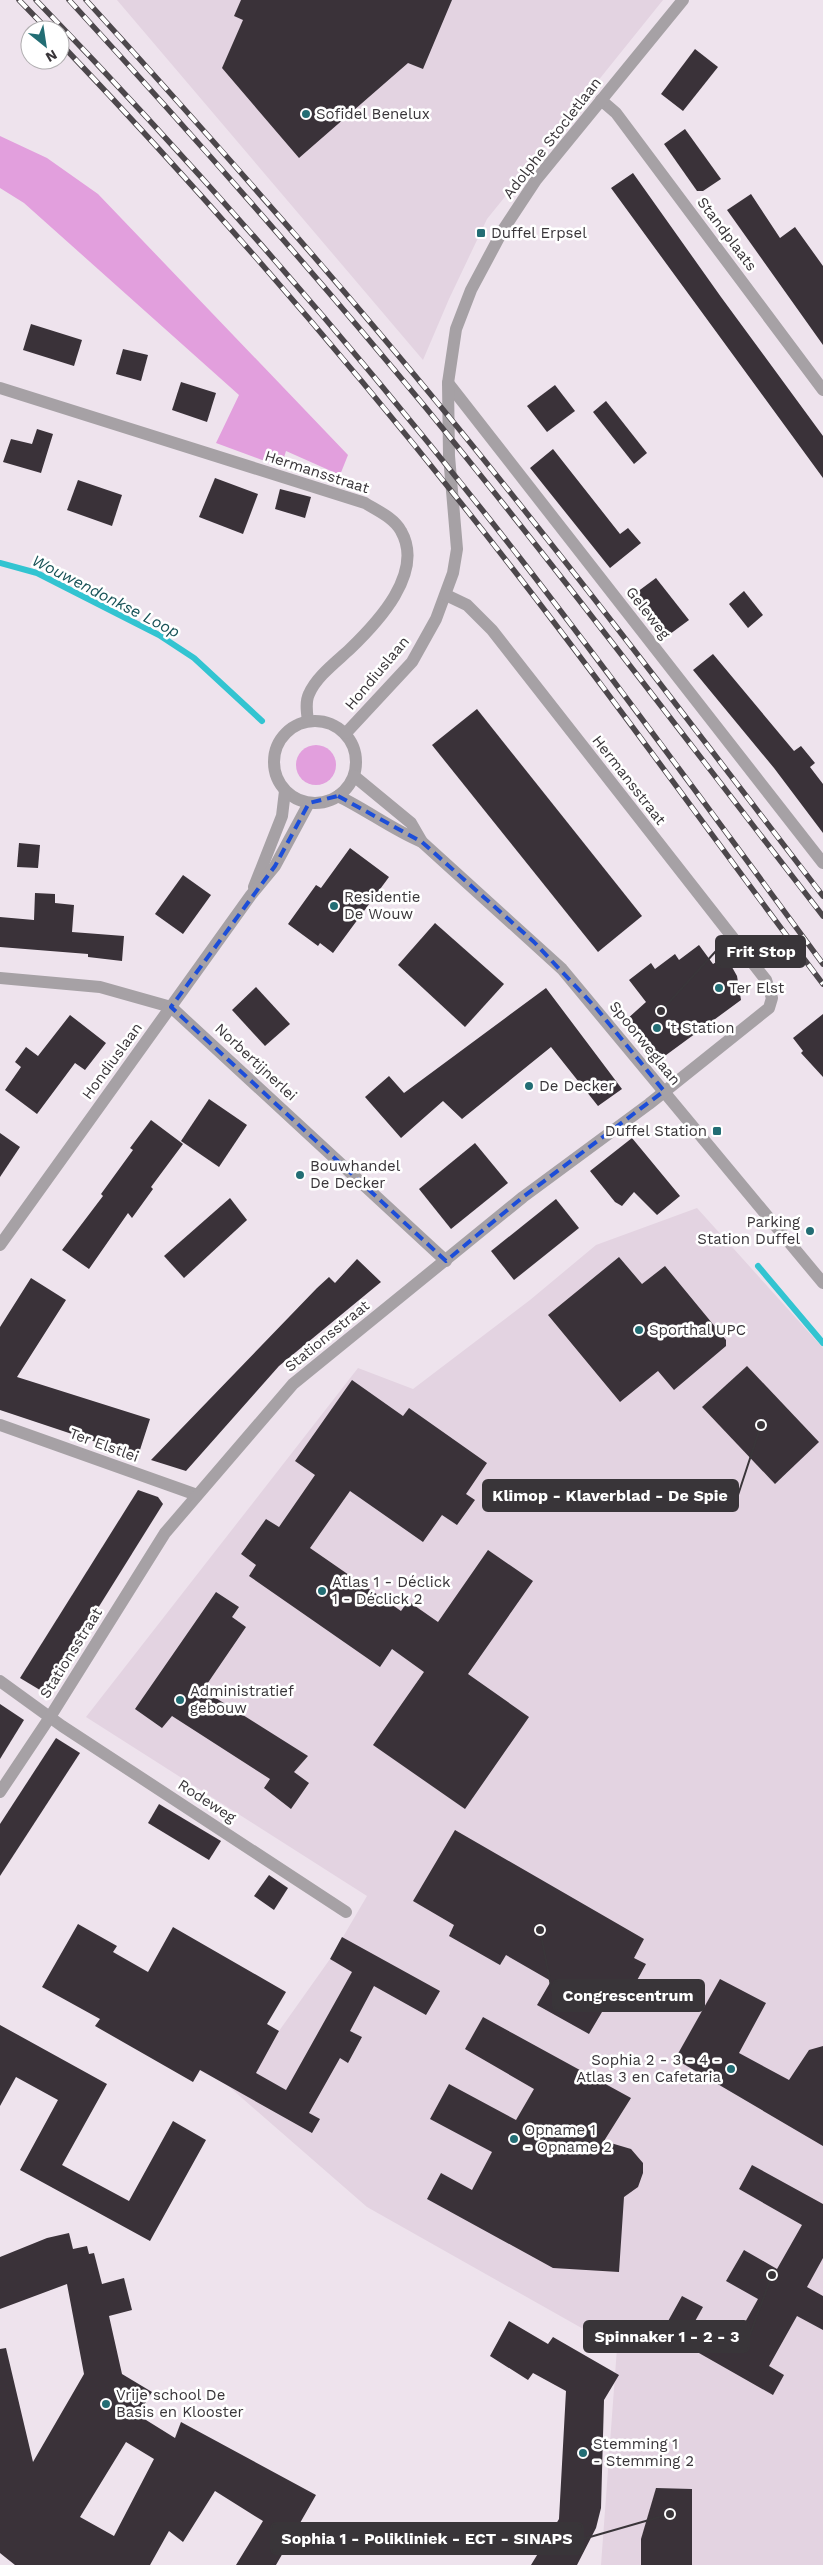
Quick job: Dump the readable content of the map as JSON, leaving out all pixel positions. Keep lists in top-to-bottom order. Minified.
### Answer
{"streets":{"street":["Adolphe Stocletlaan","Standplaats","Hermansstraat","Geleweg","Hondiuslaan","Spoorweglaan","Norbertijnerlei","Stationsstraat","Ter Elstlei","Rodeweg"]},"crossings":[["Adolphe Stocletlaan","Standplaats"],["Adolphe Stocletlaan","Geleweg"],["Adolphe Stocletlaan","Hondiuslaan"],["Hermansstraat","Hondiuslaan"],["Hermansstraat","Spoorweglaan"],["Hermansstraat","Stationsstraat"],["Hondiuslaan","Spoorweglaan"],["Hondiuslaan","Norbertijnerlei"],["Spoorweglaan","Stationsstraat"],["Norbertijnerlei","Stationsstraat"],["Stationsstraat","Ter Elstlei"],["Stationsstraat","Rodeweg"]],"water":["Wouwendonkse Loop"],"places":{"other":["Sofidel Benelux","Residentie De Wouw","Ter Elst","Frit Stop","'t Station","De Decker","Bouwhandel De Decker","Parking Station Duffel","Sporthal UPC","Klimop - Klaverblad - De Spie","Atlas 1 - Déclick 1 - Déclick 2","Administratief gebouw","Congrescentrum","Sophia 2 - 3 - 4 - Atlas 3 en Cafetaria","Opname 1 - Opname 2","Spinnaker 1 - 2 - 3","Vrije school De Basis en Klooster","Stemming 1 - Stemming 2","Sophia 1 - Polikliniek - ECT - SINAPS"],"transit":["Duffel Erpsel","Duffel Station"]},"north":"bottom right"}
